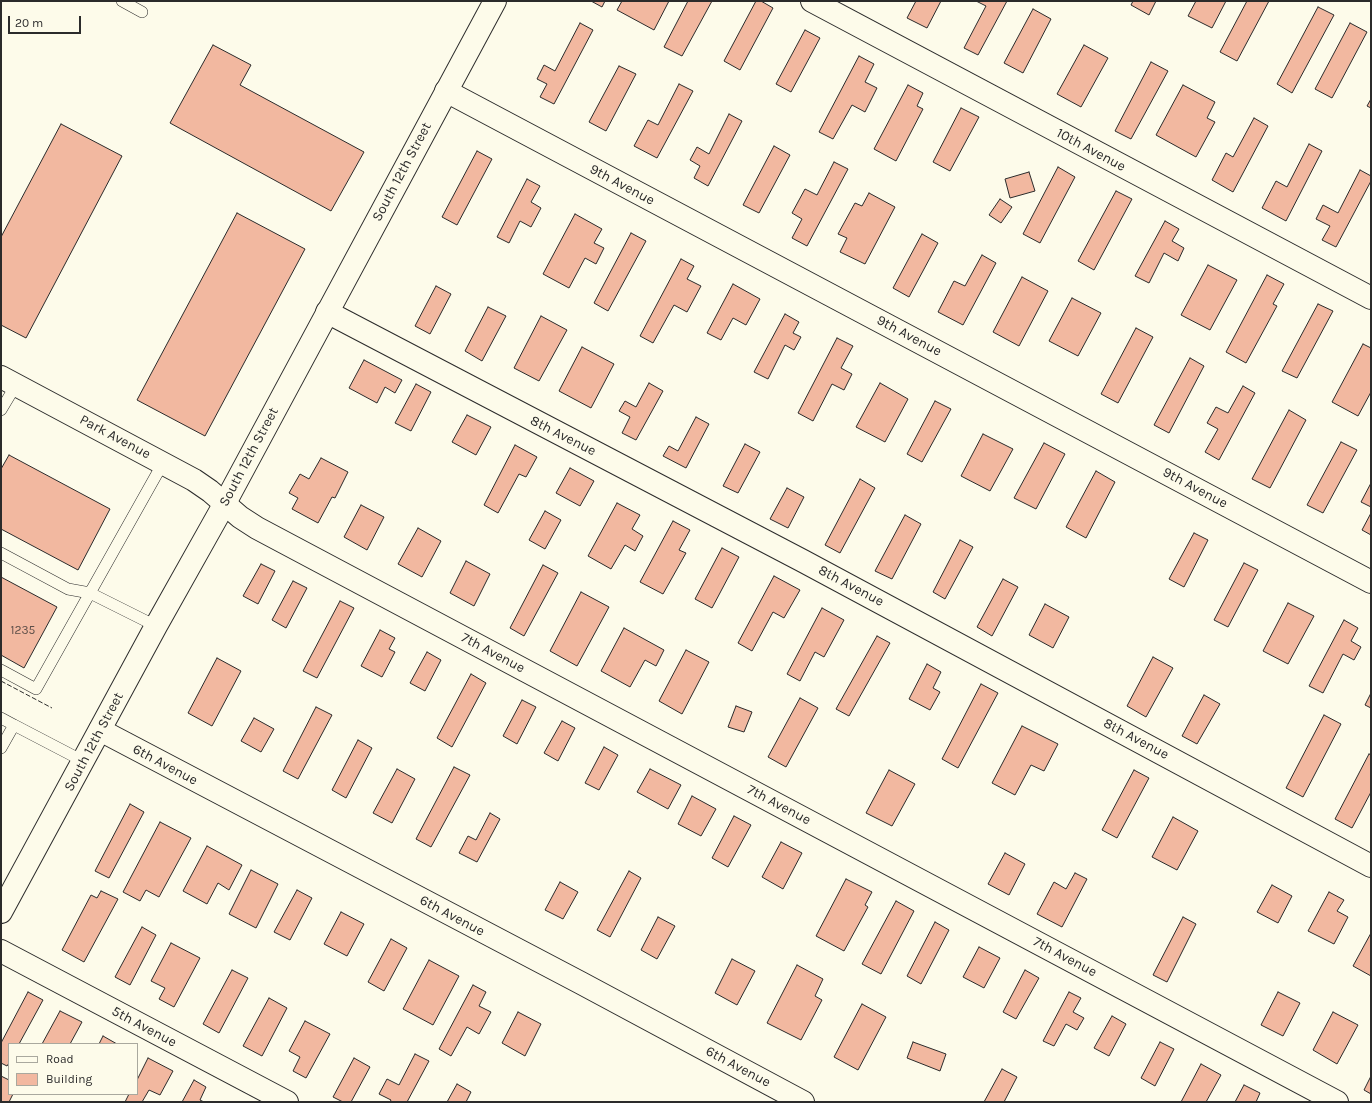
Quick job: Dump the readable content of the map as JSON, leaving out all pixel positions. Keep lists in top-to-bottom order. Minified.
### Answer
{"streets":{"street":["10th Avenue","South 12th Street","9th Avenue","8th Avenue","Park Avenue","7th Avenue","6th Avenue","5th Avenue"]},"crossings":[["South 12th Street","9th Avenue"],["South 12th Street","8th Avenue"],["South 12th Street","Park Avenue"],["South 12th Street","7th Avenue"],["South 12th Street","6th Avenue"],["Park Avenue","7th Avenue"]],"house_numbers":["1235"],"legend":["Road","Building"],"scale_bar":"20 m"}
